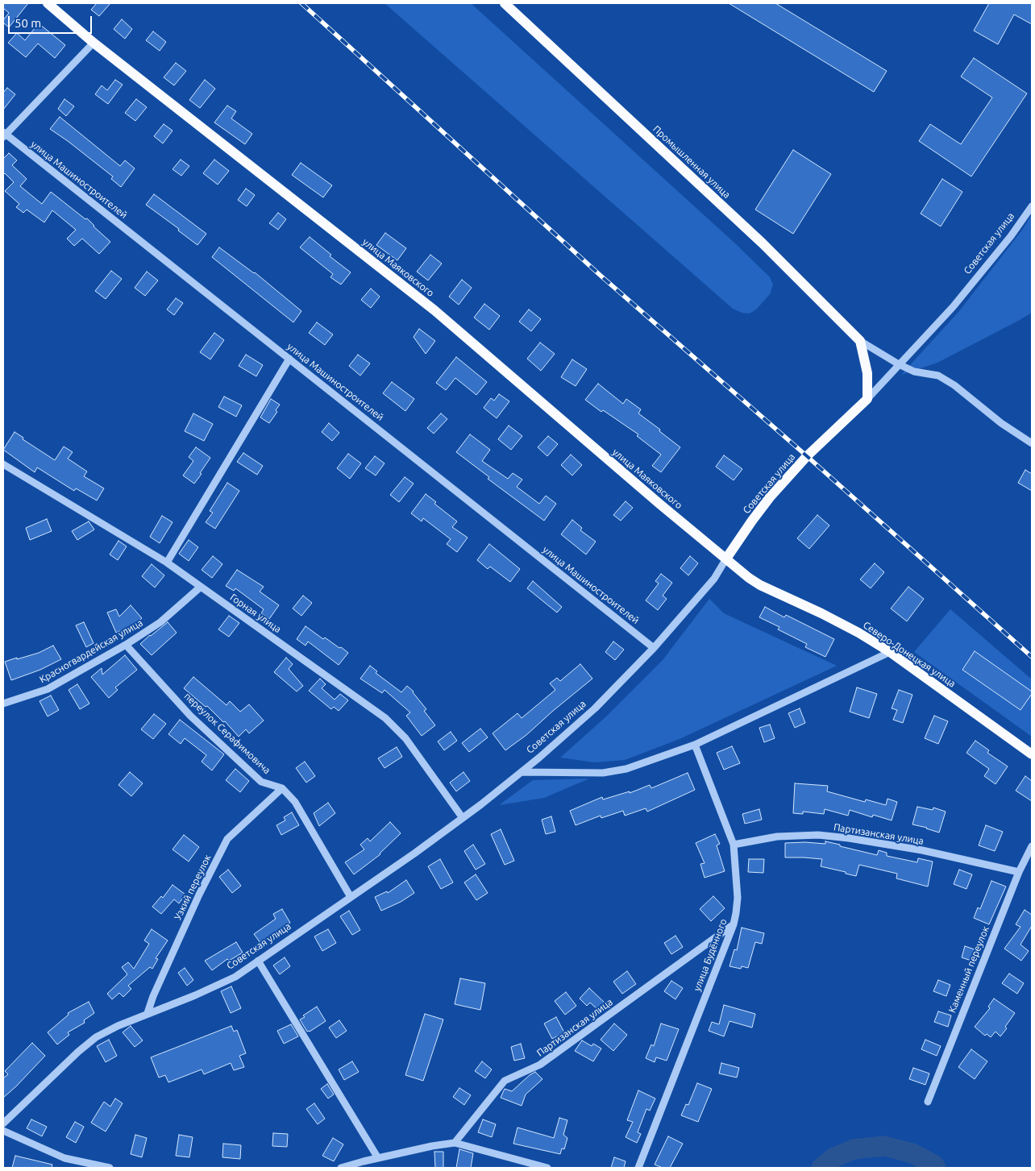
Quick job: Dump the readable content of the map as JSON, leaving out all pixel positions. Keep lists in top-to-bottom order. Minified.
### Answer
{"streets":{"main road":["Промышленная улица","Советская улица","улица Маяковского","Северо-Донецкая улица"],"street":["улица Машиностроителей","Горная улица","Красногвардейская улица","переулок Серафимовича","Партизанская улица","Узкий переулок","улица Будённого","Каменный переулок"]},"crossings":[["Промышленная улица","Советская улица"],["улица Машиностроителей","Советская улица"],["Советская улица","улица Маяковского"],["Советская улица","Горная улица"],["Советская улица","Северо-Донецкая улица"],["Советская улица","Узкий переулок"],["улица Маяковского","Северо-Донецкая улица"],["Горная улица","Красногвардейская улица"],["Красногвардейская улица","переулок Серафимовича"],["переулок Серафимовича","Узкий переулок"],["Партизанская улица","улица Будённого"],["Партизанская улица","Каменный переулок"]],"scale_bar":"50 m"}
